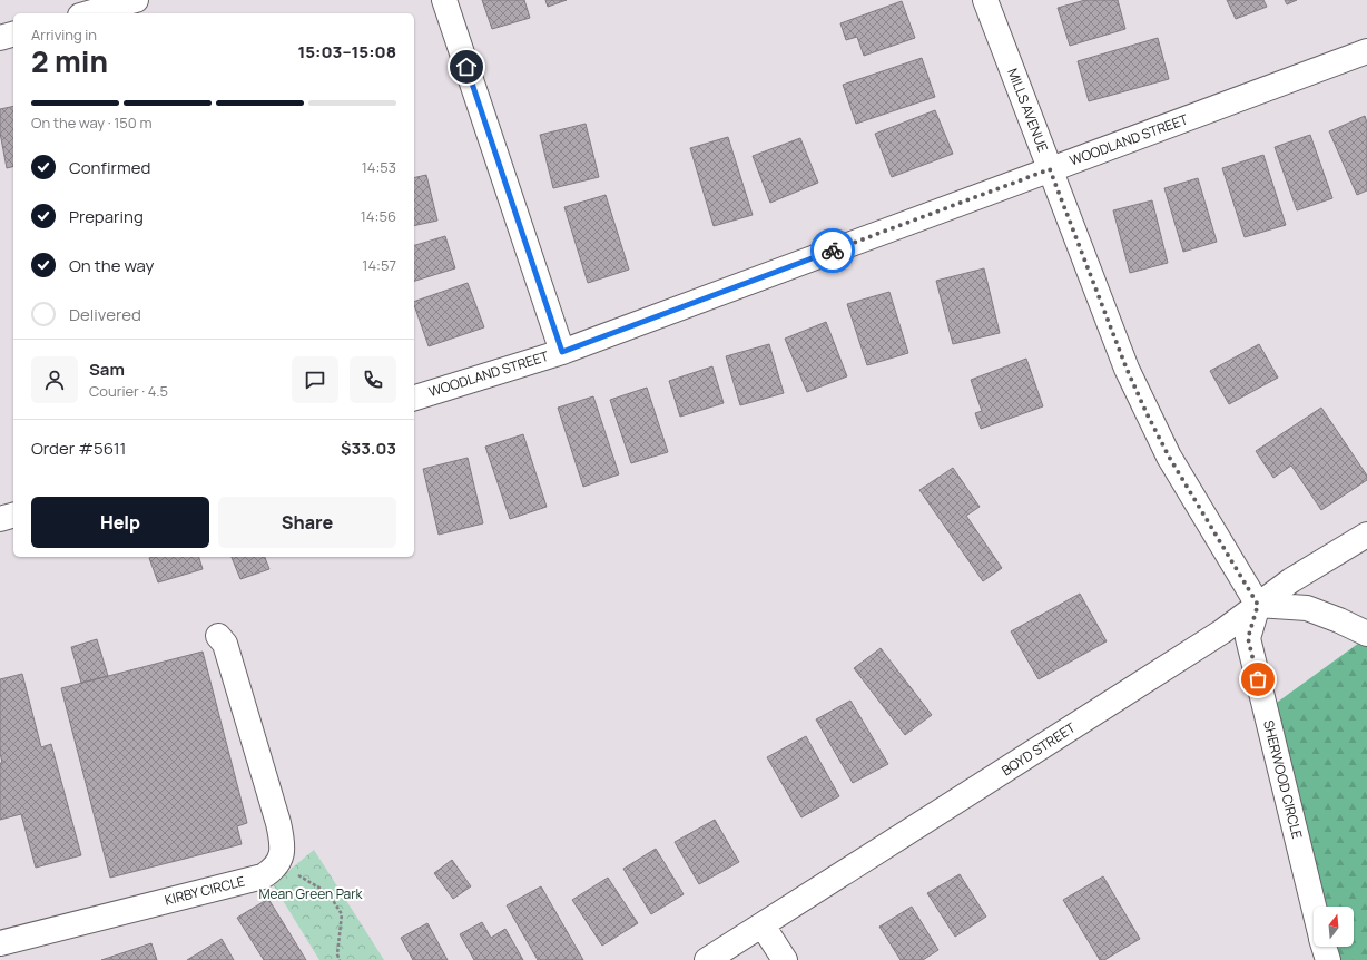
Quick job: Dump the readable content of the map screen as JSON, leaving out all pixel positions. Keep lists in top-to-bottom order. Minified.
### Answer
{"streets":{"street":["MILLS AVENUE","WOODLAND STREET","BOYD STREET","SHERWOOD CIRCLE","KIRBY CIRCLE"]},"crossings":[["MILLS AVENUE","WOODLAND STREET"],["MILLS AVENUE","BOYD STREET"],["MILLS AVENUE","SHERWOOD CIRCLE"],["BOYD STREET","SHERWOOD CIRCLE"]],"parks":["Mean Green Park"],"north":"top","page":{"heading":["2 min","Arriving in","15:03–15:08"],"panel":["Sam","Courier · 4.5","Order #5611","$33.03"],"bar":"On the way · 150 m","list":[["Confirmed","14:53"],["Preparing","14:56"],["On the way","14:57"],"Delivered"],"buttons":["Help","Share"]}}
